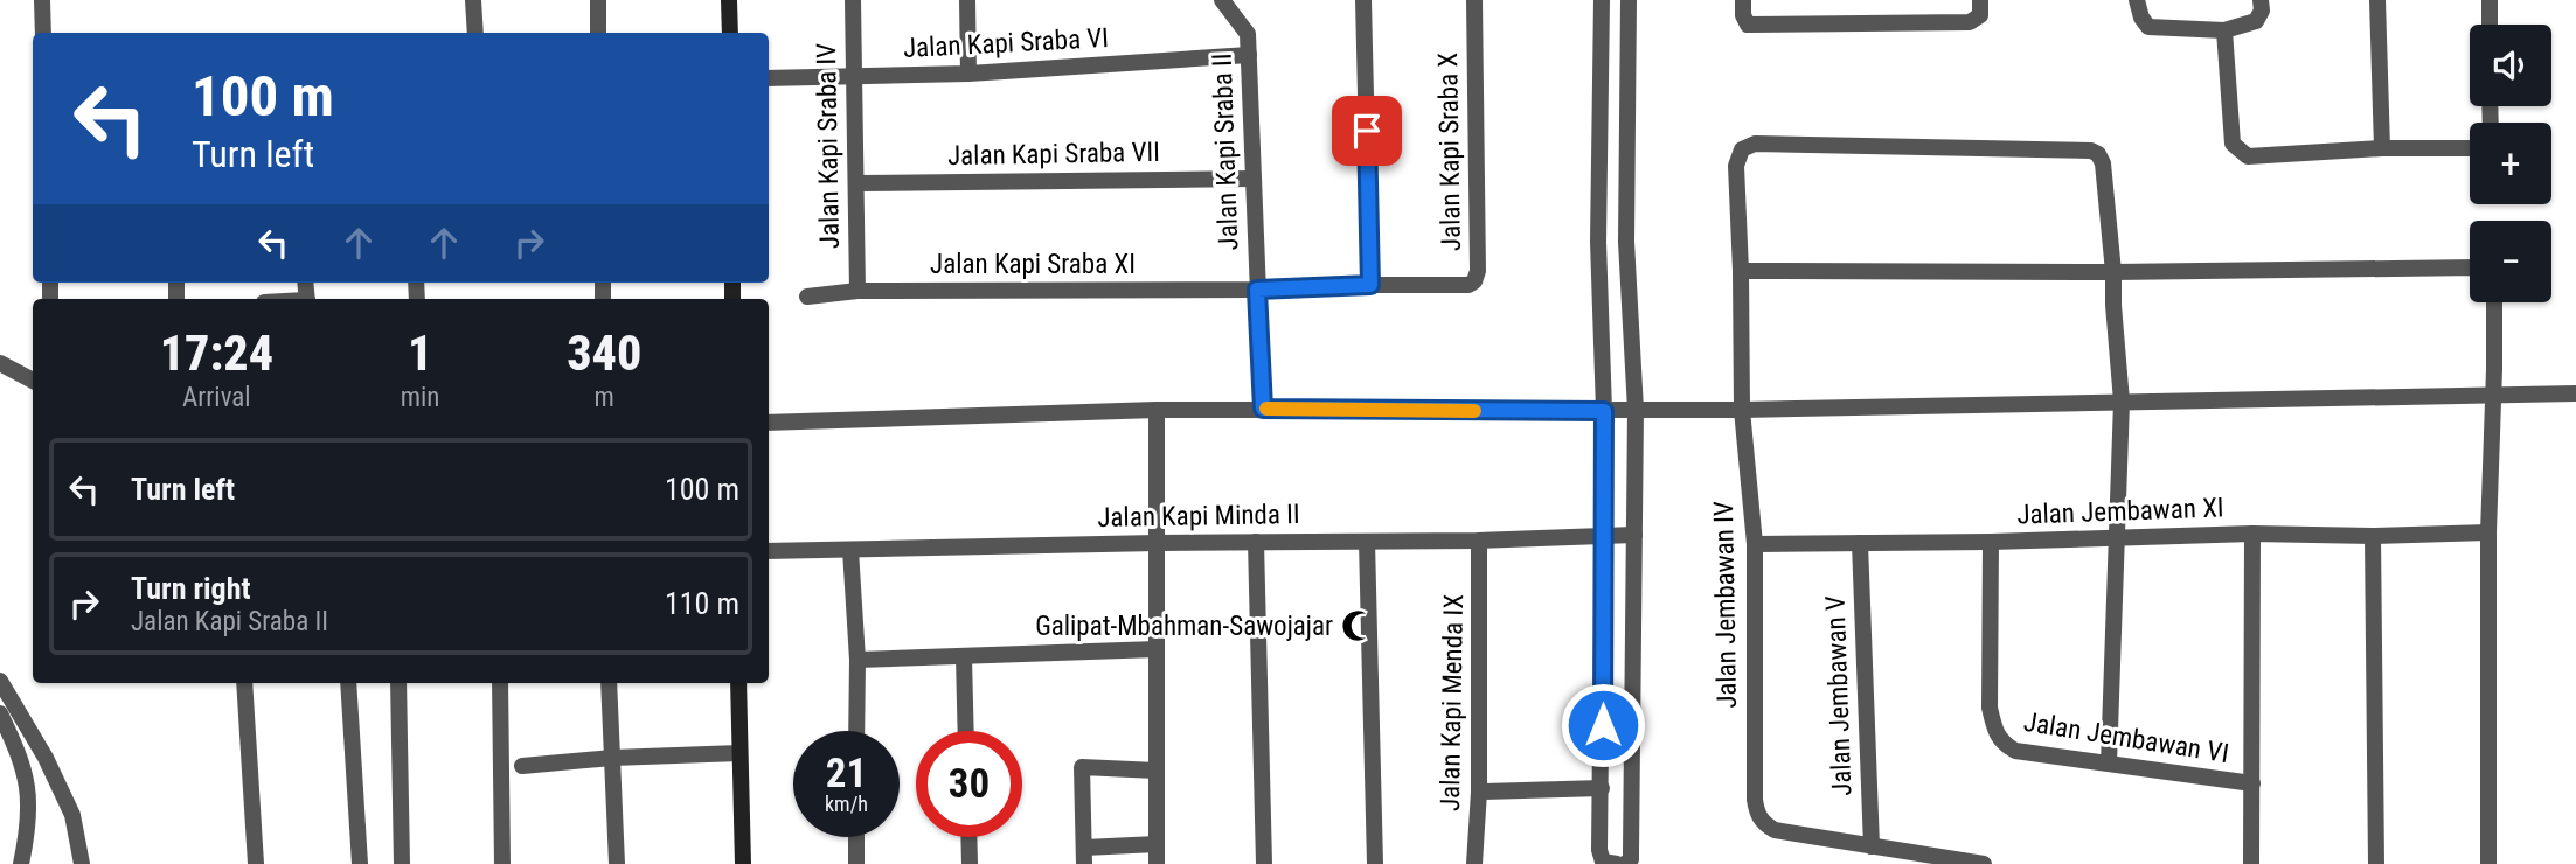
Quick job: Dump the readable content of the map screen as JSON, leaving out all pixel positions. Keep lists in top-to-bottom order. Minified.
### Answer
{"streets":{"street":["Jalan Kapi Sraba VI","Jalan Kapi Sraba IV","Jalan Kapi Sraba II","Jalan Kapi Sraba X","Jalan Kapi Sraba VII","Jalan Kapi Sraba XI","Jalan Jembawan XI","Jalan Kapi Minda II","Jalan Jembawan IV","Jalan Jembawan V","Jalan Kapi Menda IX","Jalan Jembawan VI"]},"crossings":[["Jalan Kapi Sraba VI","Jalan Kapi Sraba IV"],["Jalan Kapi Sraba VI","Jalan Kapi Sraba II"],["Jalan Kapi Sraba IV","Jalan Kapi Sraba VII"],["Jalan Kapi Sraba IV","Jalan Kapi Sraba XI"],["Jalan Kapi Sraba II","Jalan Kapi Sraba X"],["Jalan Kapi Sraba II","Jalan Kapi Sraba VII"],["Jalan Kapi Sraba II","Jalan Kapi Sraba XI"],["Jalan Kapi Sraba X","Jalan Kapi Sraba XI"],["Jalan Jembawan XI","Jalan Jembawan IV"],["Jalan Jembawan XI","Jalan Jembawan V"],["Jalan Jembawan XI","Jalan Jembawan VI"],["Jalan Kapi Minda II","Jalan Kapi Menda IX"],["Jalan Jembawan IV","Jalan Jembawan V"]],"places":{"mosque":["Galipat-Mbahman-Sawojajar"]},"page":{"map_buttons":["+","−"],"turn":["100 m","Turn left"],"eta":["17:24","Arrival","1","min","340","m"],"list":[{"name":"Turn left","value":"100 m"},{"name":"Turn right","note":"Jalan Kapi Sraba II","value":"110 m"}],"speed":"21 km/h","limit":"30"}}
